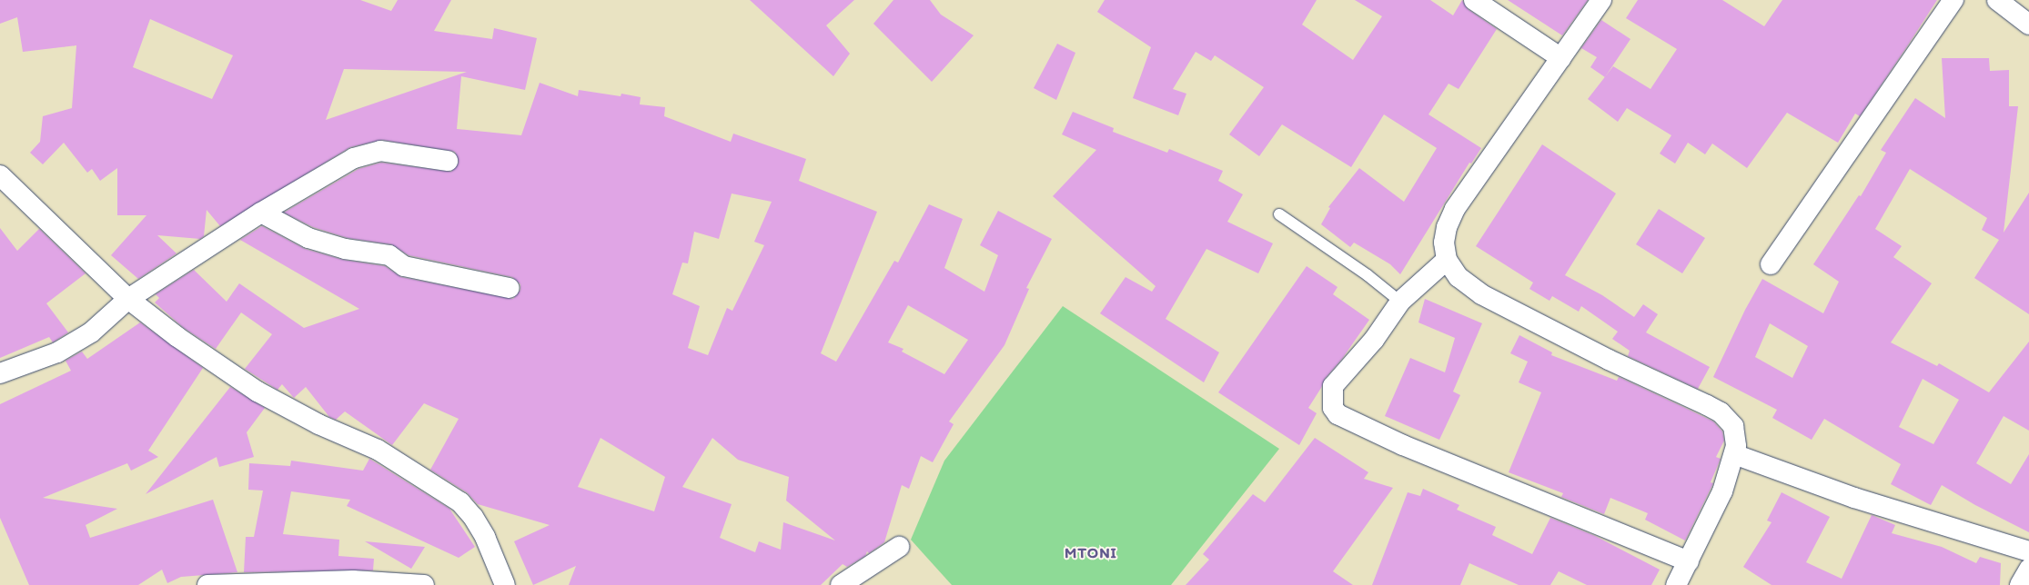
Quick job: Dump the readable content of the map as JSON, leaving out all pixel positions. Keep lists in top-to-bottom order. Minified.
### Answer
{"districts":["MTONI"]}
